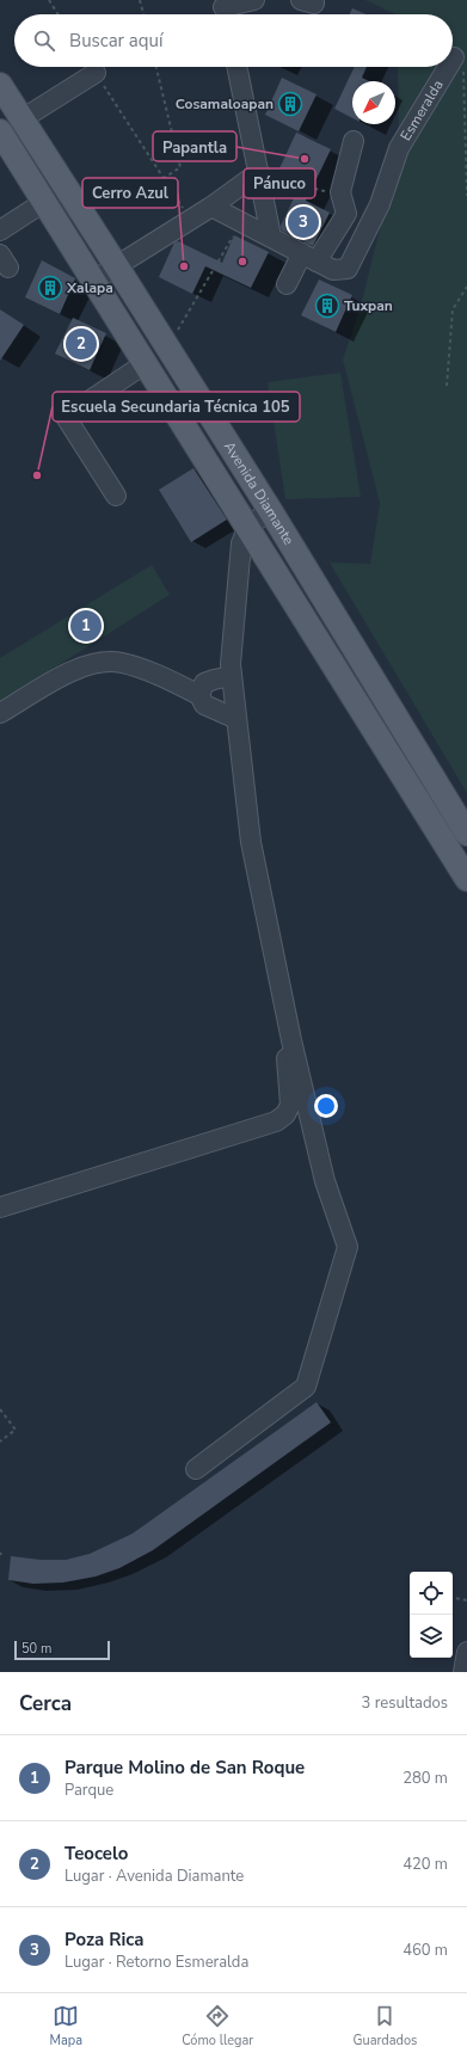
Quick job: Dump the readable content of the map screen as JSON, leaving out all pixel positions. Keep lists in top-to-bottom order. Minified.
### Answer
{"streets":{"main road":["Avenida Diamante"],"street":["Esmeralda"]},"places":{"building":["Cosamaloapan","Xalapa","Tuxpan"],"other":["Papantla","Pánuco","Cerro Azul","Escuela Secundaria Técnica 105"]},"scale_bar":"50 m","north":"bottom left","page":{"search":"Buscar aquí","pins":["3","2","1"],"scale":"50 m","heading":["Cerca","3 resultados"],"list":[{"mark":"1","name":"Parque Molino de San Roque","note":"Parque","value":"280 m"},{"mark":"2","name":"Teocelo","note":"Lugar · Avenida Diamante","value":"420 m"},{"mark":"3","name":"Poza Rica","note":"Lugar · Retorno Esmeralda","value":"460 m"}],"nav":["Mapa","Cómo llegar","Guardados"]}}
